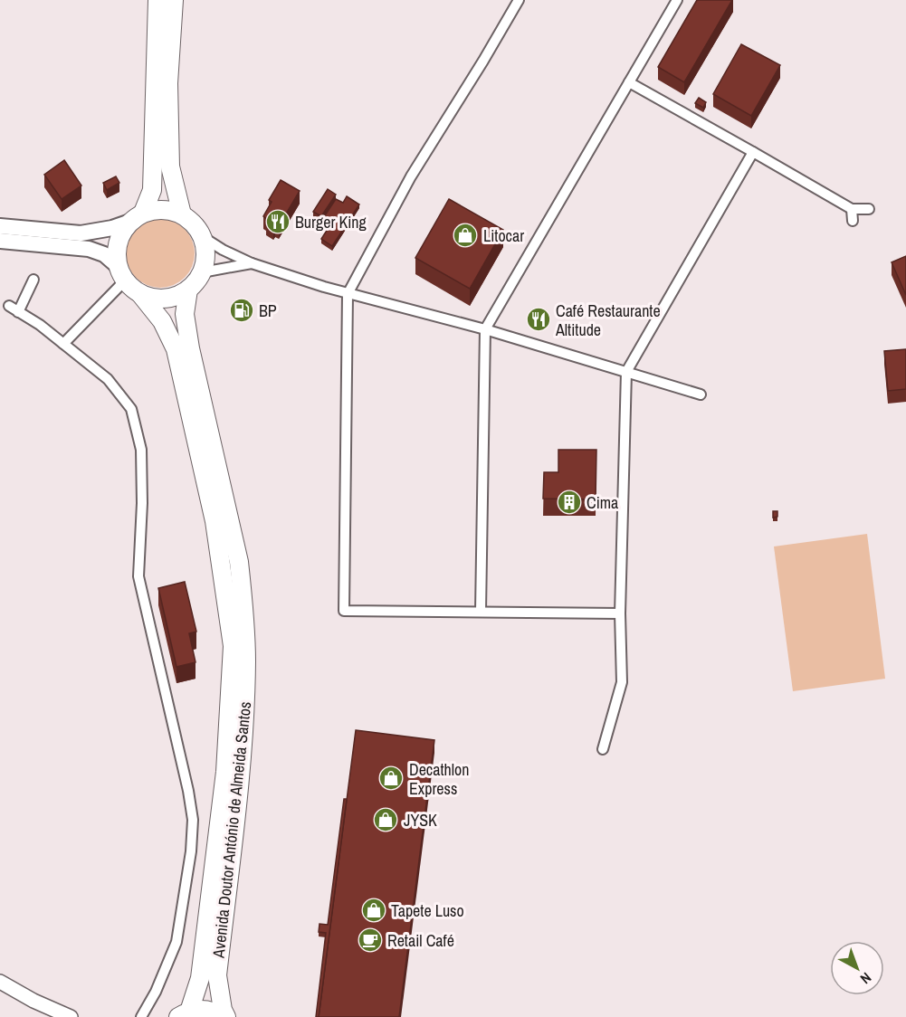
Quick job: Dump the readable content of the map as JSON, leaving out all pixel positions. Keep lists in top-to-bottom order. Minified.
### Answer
{"streets":{"highway":["Avenida Doutor António de Almeida Santos"]},"places":{"restaurant":["Burger King","Café Restaurante Altitude"],"shop":["Litocar","Decathlon Express","JYSK","Tapete Luso"],"fuel station":["BP"],"building":["Cima"],"cafe":["Retail Café"]},"north":"bottom right"}
